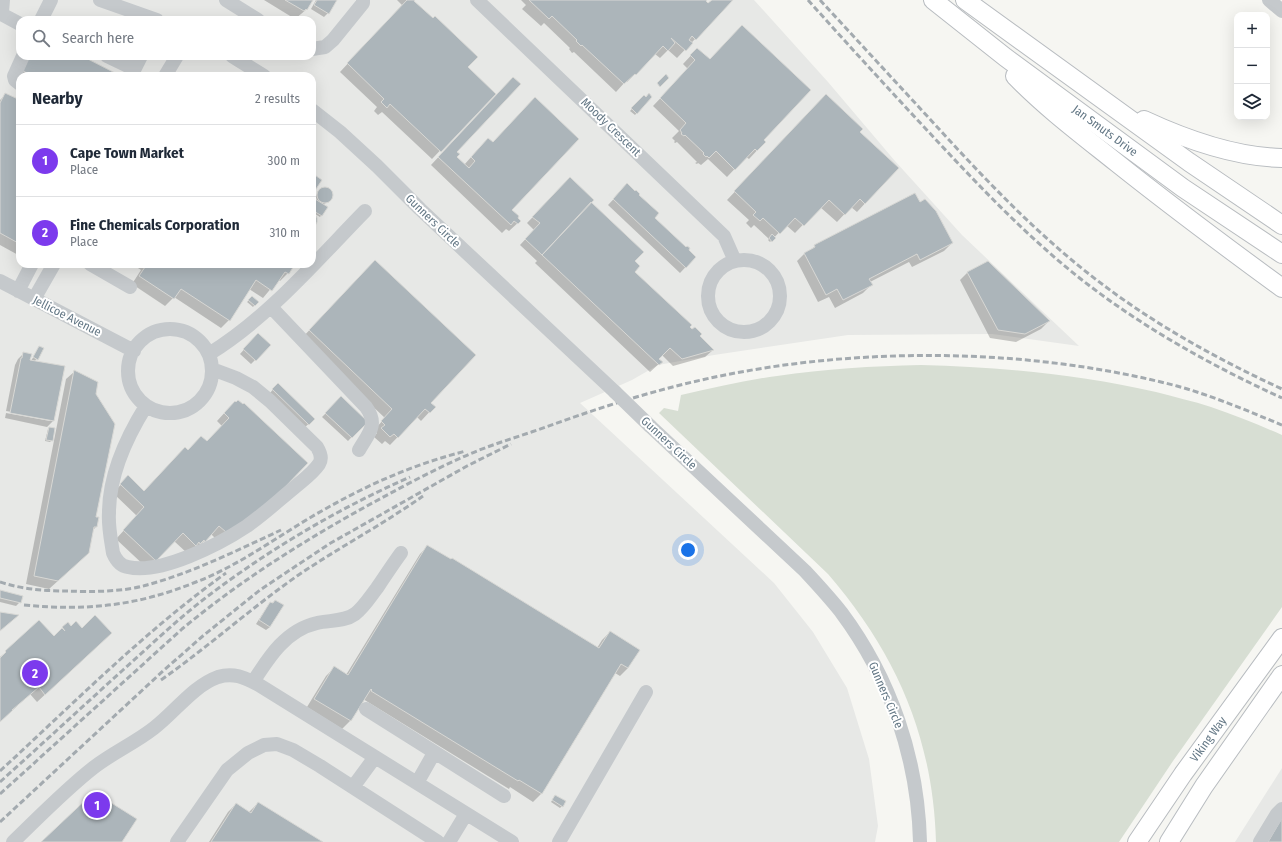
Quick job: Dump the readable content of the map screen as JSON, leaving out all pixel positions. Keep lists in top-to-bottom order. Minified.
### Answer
{"streets":{"main road":["Jan Smuts Drive","Viking Way"],"street":["Moody Crescent","Gunners Circle","Jellicoe Avenue"]},"page":{"map_buttons":["+","−"],"search":"Search here","heading":["Nearby","2 results"],"list":[{"mark":"1","name":"Cape Town Market","note":"Place","value":"300 m"},{"mark":"2","name":"Fine Chemicals Corporation","note":"Place","value":"310 m"}],"pins":["2","1"]}}
